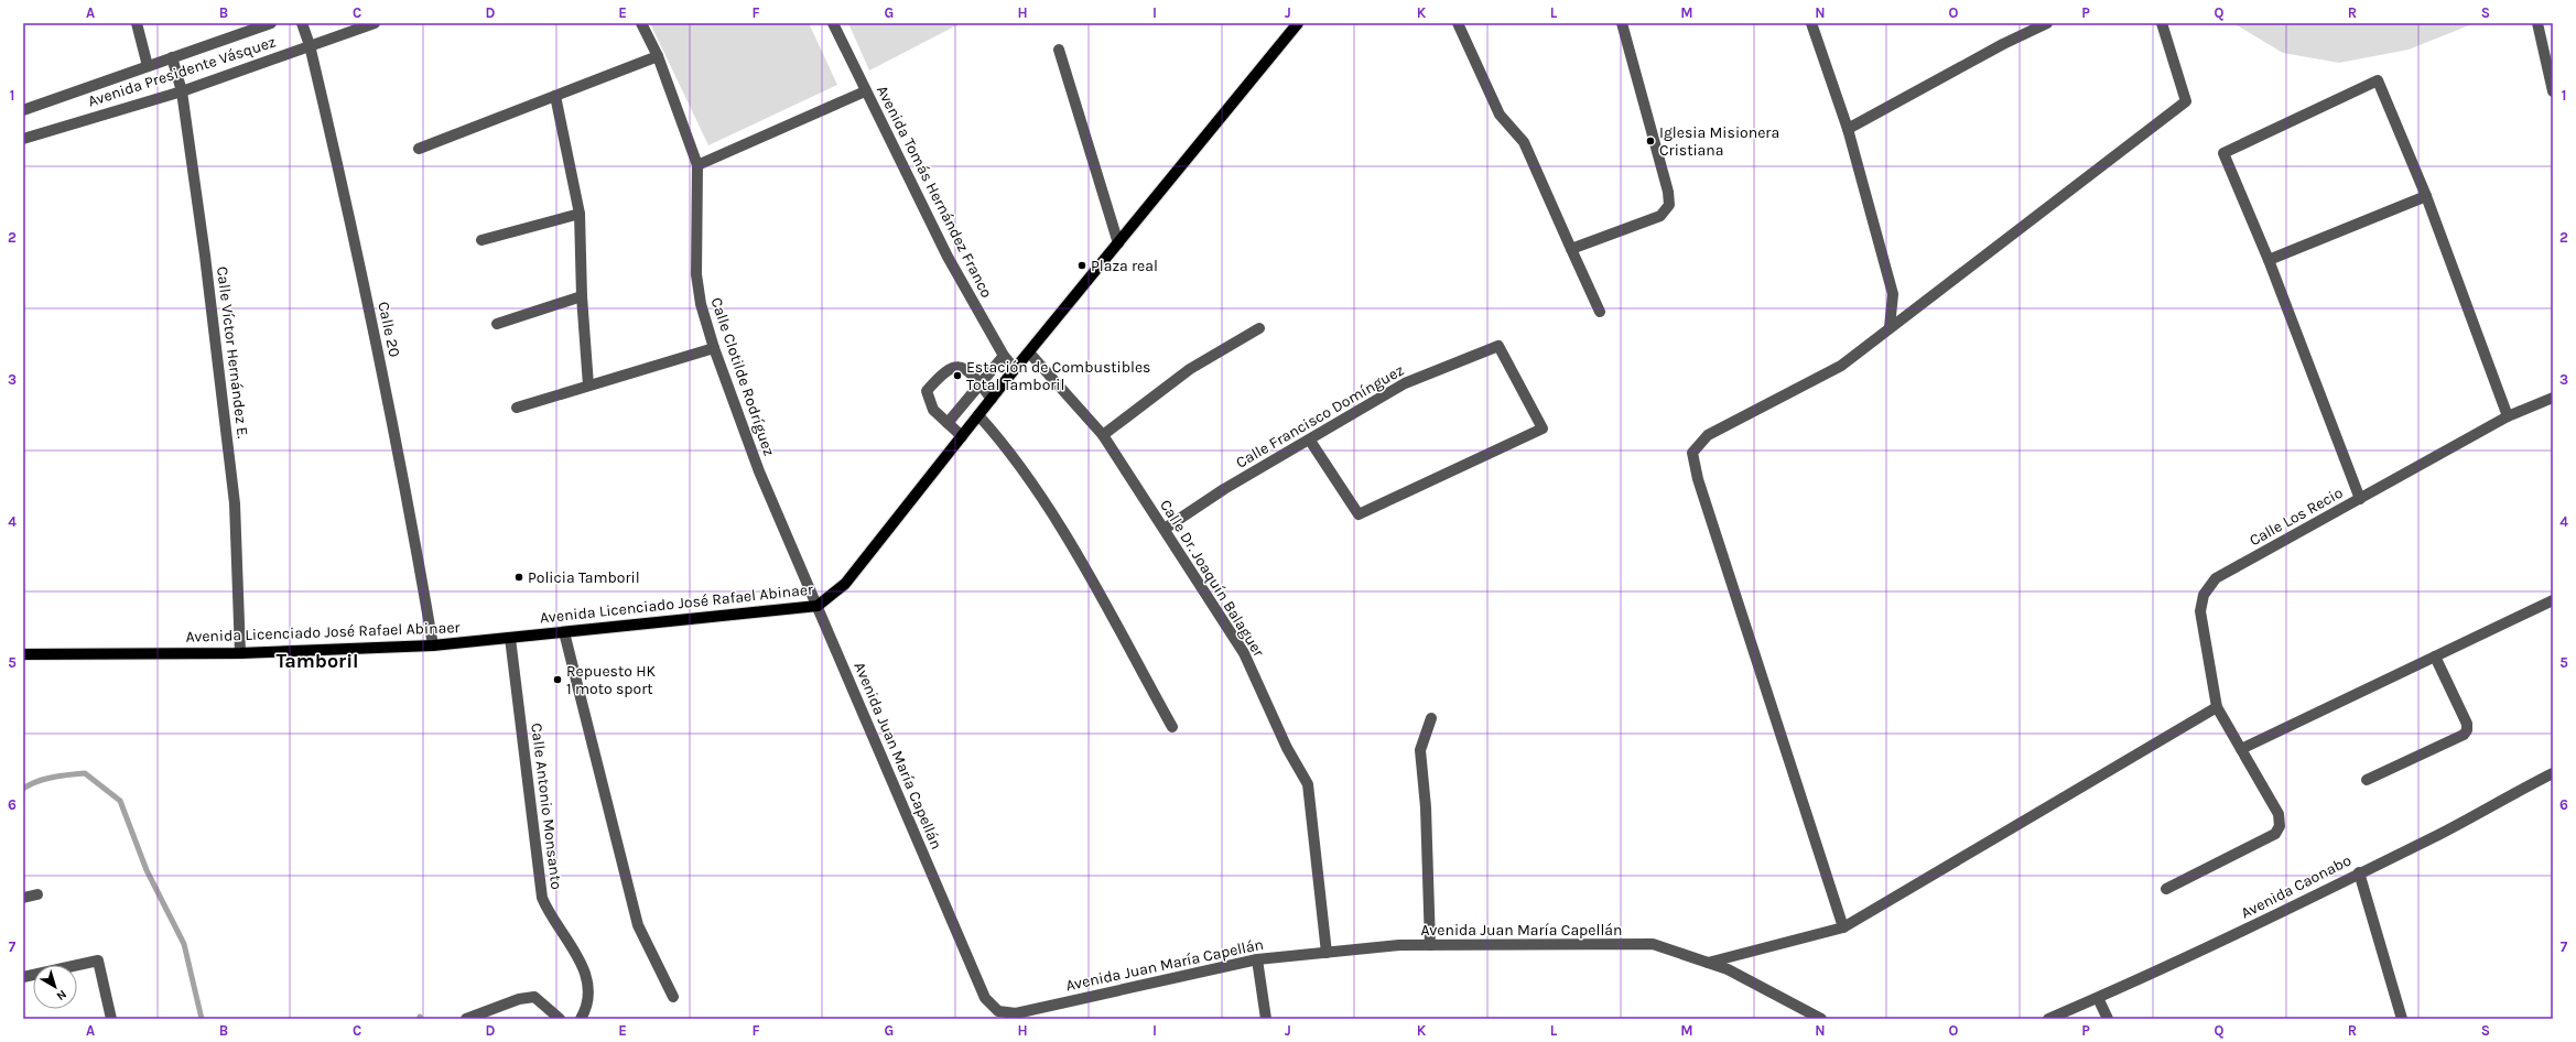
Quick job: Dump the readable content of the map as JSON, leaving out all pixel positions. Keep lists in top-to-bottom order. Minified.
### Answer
{"streets":{"main road":["Avenida Licenciado José Rafael Abinaer"],"street":["Avenida Presidente Vásquez","Avenida Tomás Hernández Franco","Calle 20","Calle Víctor Hernández E.","Calle Clotilde Rodríguez","Calle Francisco Domínguez","Calle Los Recio","Calle Dr. Joaquín Balaguer","Avenida Juan María Capellán","Calle Antonio Monsanto","Avenida Caonabo"]},"crossings":[["Avenida Presidente Vásquez","Calle 20"],["Avenida Presidente Vásquez","Calle Víctor Hernández E."],["Avenida Tomás Hernández Franco","Avenida Licenciado José Rafael Abinaer"],["Calle 20","Avenida Licenciado José Rafael Abinaer"],["Calle Víctor Hernández E.","Avenida Licenciado José Rafael Abinaer"],["Calle Clotilde Rodríguez","Avenida Licenciado José Rafael Abinaer"],["Calle Clotilde Rodríguez","Avenida Juan María Capellán"],["Calle Francisco Domínguez","Calle Dr. Joaquín Balaguer"],["Calle Dr. Joaquín Balaguer","Avenida Licenciado José Rafael Abinaer"],["Calle Dr. Joaquín Balaguer","Avenida Juan María Capellán"],["Avenida Licenciado José Rafael Abinaer","Avenida Juan María Capellán"],["Avenida Licenciado José Rafael Abinaer","Calle Antonio Monsanto"]],"districts":["Tamboril"],"places":["Iglesia Misionera Cristiana","Plaza real","Estación de Combustibles Total Tamboril","Policia Tamboril","Repuesto HK 1 moto sport"],"north":"bottom right","grid":{"columns":["A","B","C","D","E","F","G","H","I","J","K","L","M","N","O","P","Q","R","S"],"rows":["1","2","3","4","5","6","7"]}}
